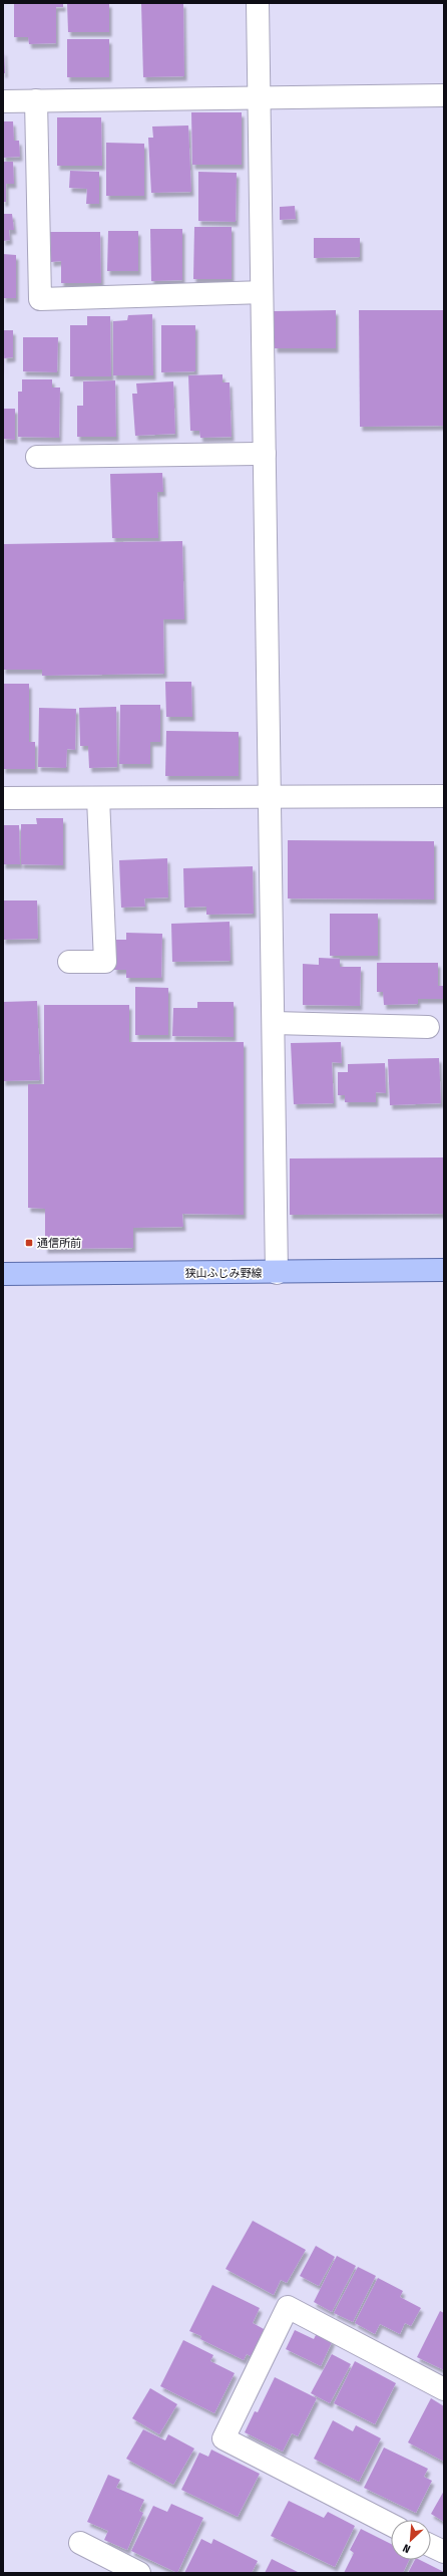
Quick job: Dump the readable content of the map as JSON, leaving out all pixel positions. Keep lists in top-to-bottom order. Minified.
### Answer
{"streets":{"main road":["狭山ふじみ野線"]},"places":{"transit":["通信所前"]},"north":"bottom left"}
